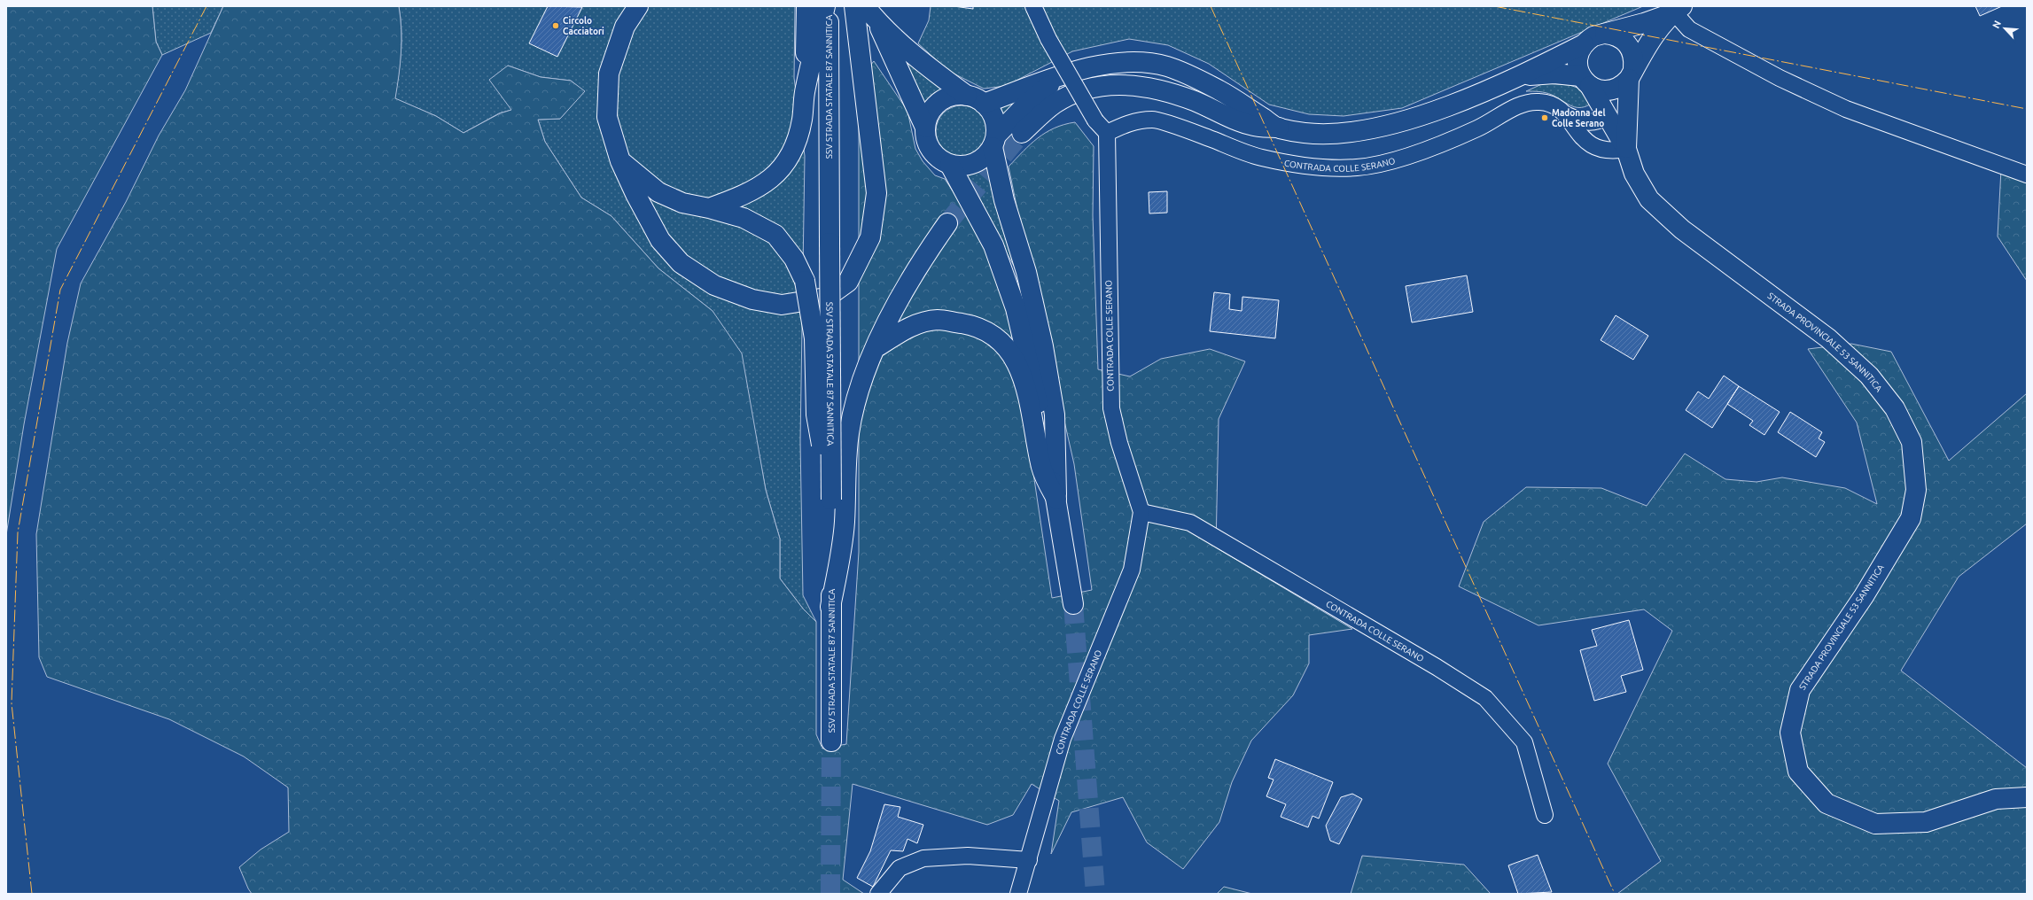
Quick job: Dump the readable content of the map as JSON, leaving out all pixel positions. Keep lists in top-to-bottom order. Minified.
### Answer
{"streets":{"main road":["SSV STRADA STATALE 87 SANNITICA","STRADA PROVINCIALE 53 SANNITICA"],"street":["CONTRADA COLLE SERANO"]},"crossings":[["CONTRADA COLLE SERANO","STRADA PROVINCIALE 53 SANNITICA"]],"places":["Circolo Cacciatori","Madonna del Colle Serano"],"north":"top left"}
